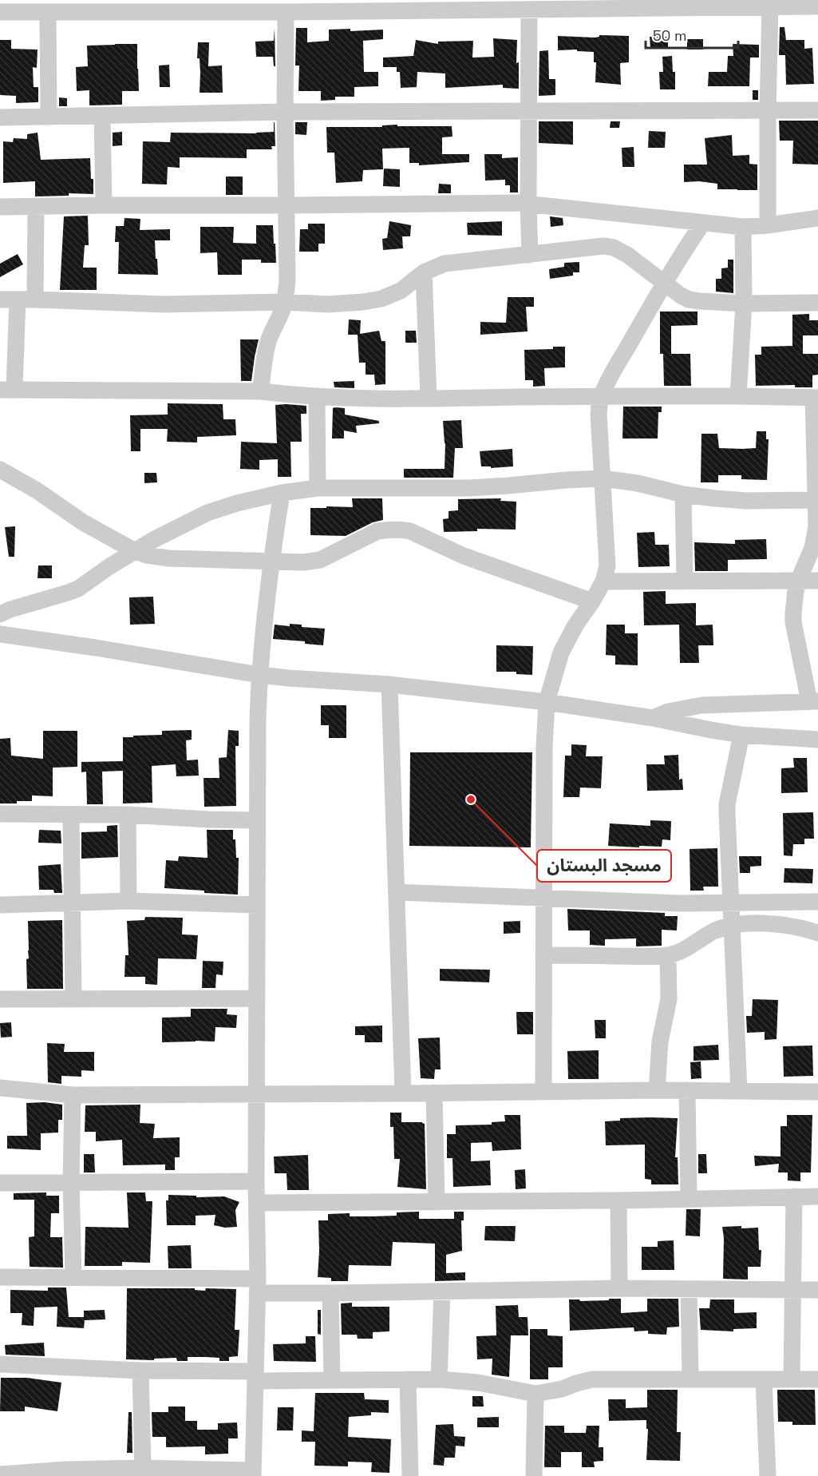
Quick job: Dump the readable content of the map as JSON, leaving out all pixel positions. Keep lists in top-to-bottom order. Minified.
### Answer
{"places":["مسجد البستان"],"scale_bar":"50 m"}
